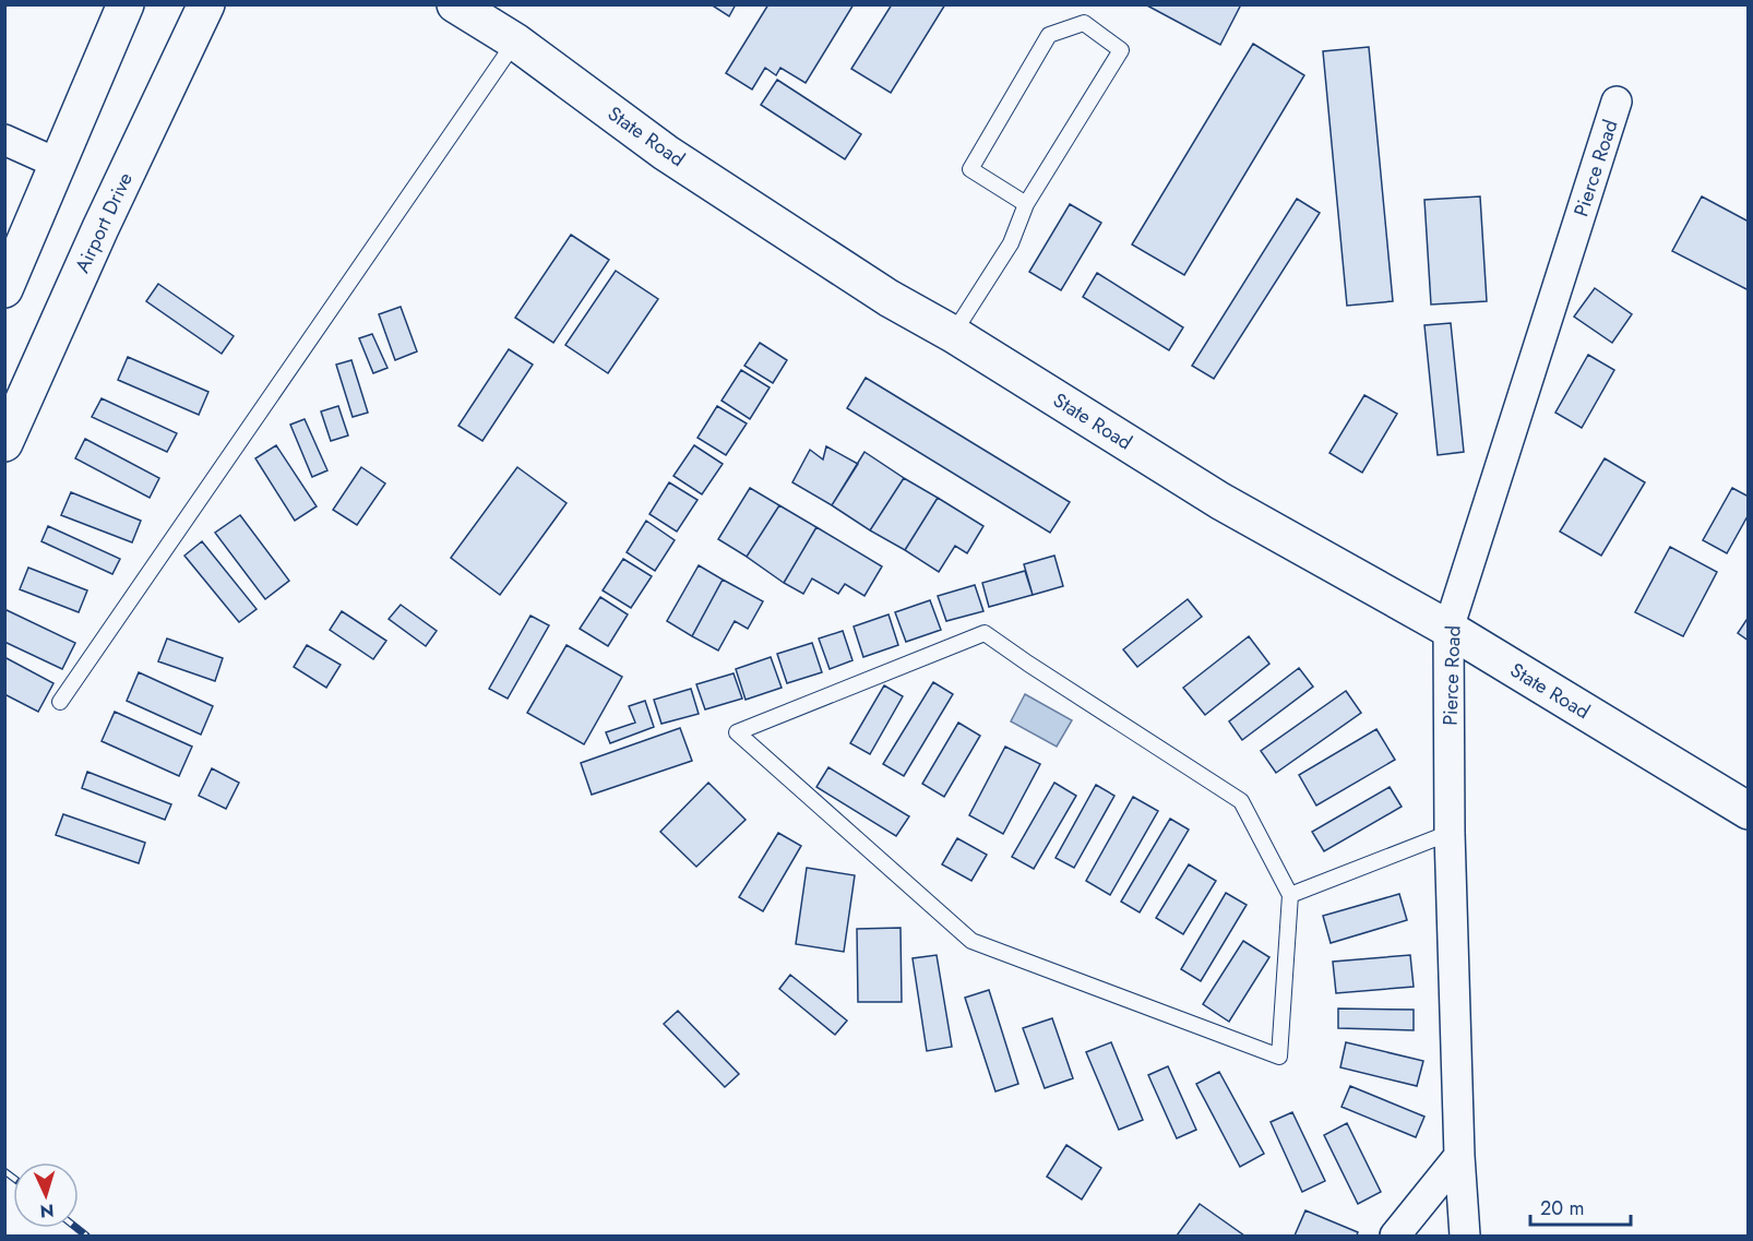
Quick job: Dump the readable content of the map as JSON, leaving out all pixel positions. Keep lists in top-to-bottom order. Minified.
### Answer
{"streets":{"street":["State Road","Pierce Road","Airport Drive"]},"crossings":[["State Road","Pierce Road"]],"scale_bar":"20 m","north":"bottom"}
